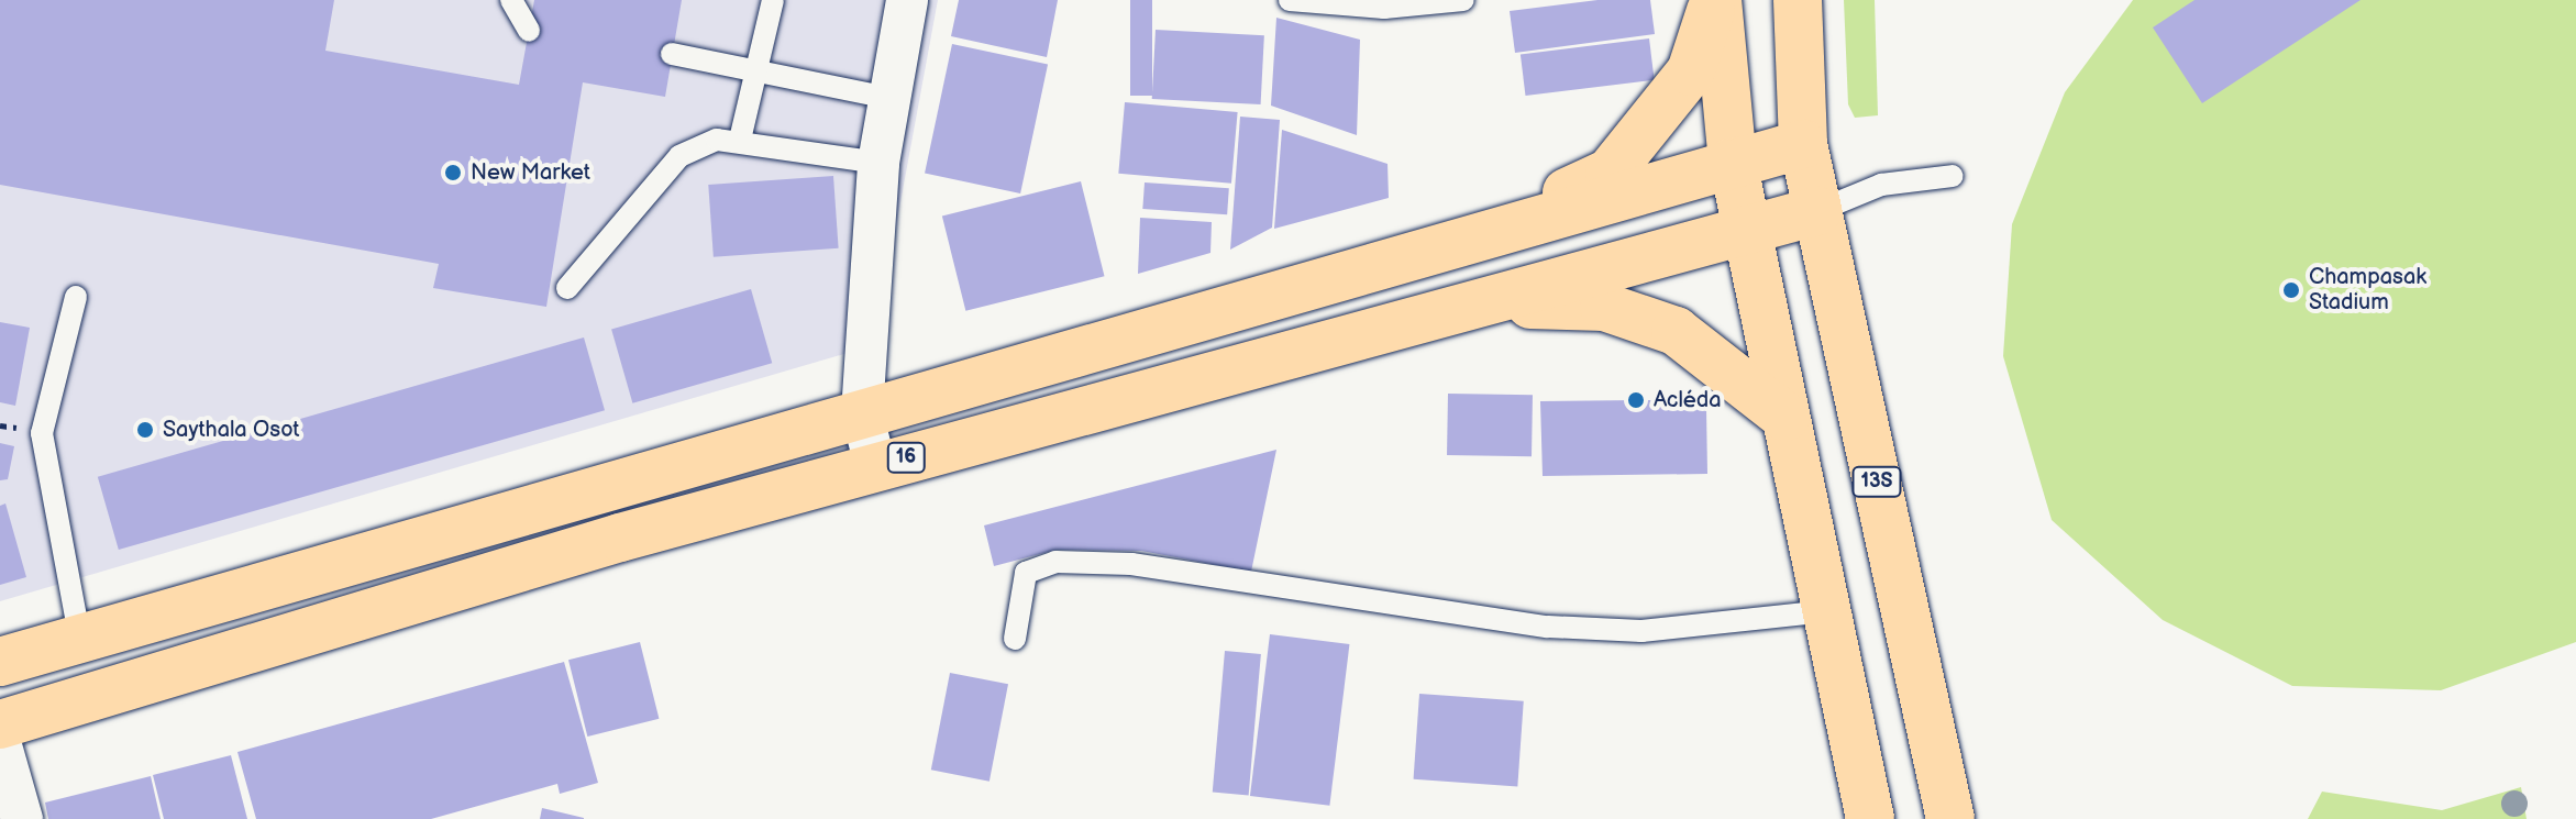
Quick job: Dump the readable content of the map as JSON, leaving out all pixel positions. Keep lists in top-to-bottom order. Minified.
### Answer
{"streets":{"highway":["16","13S"]},"crossings":[["16","13S"]],"places":["New Market","Champasak Stadium","Acléda","Saythala Osot"]}
